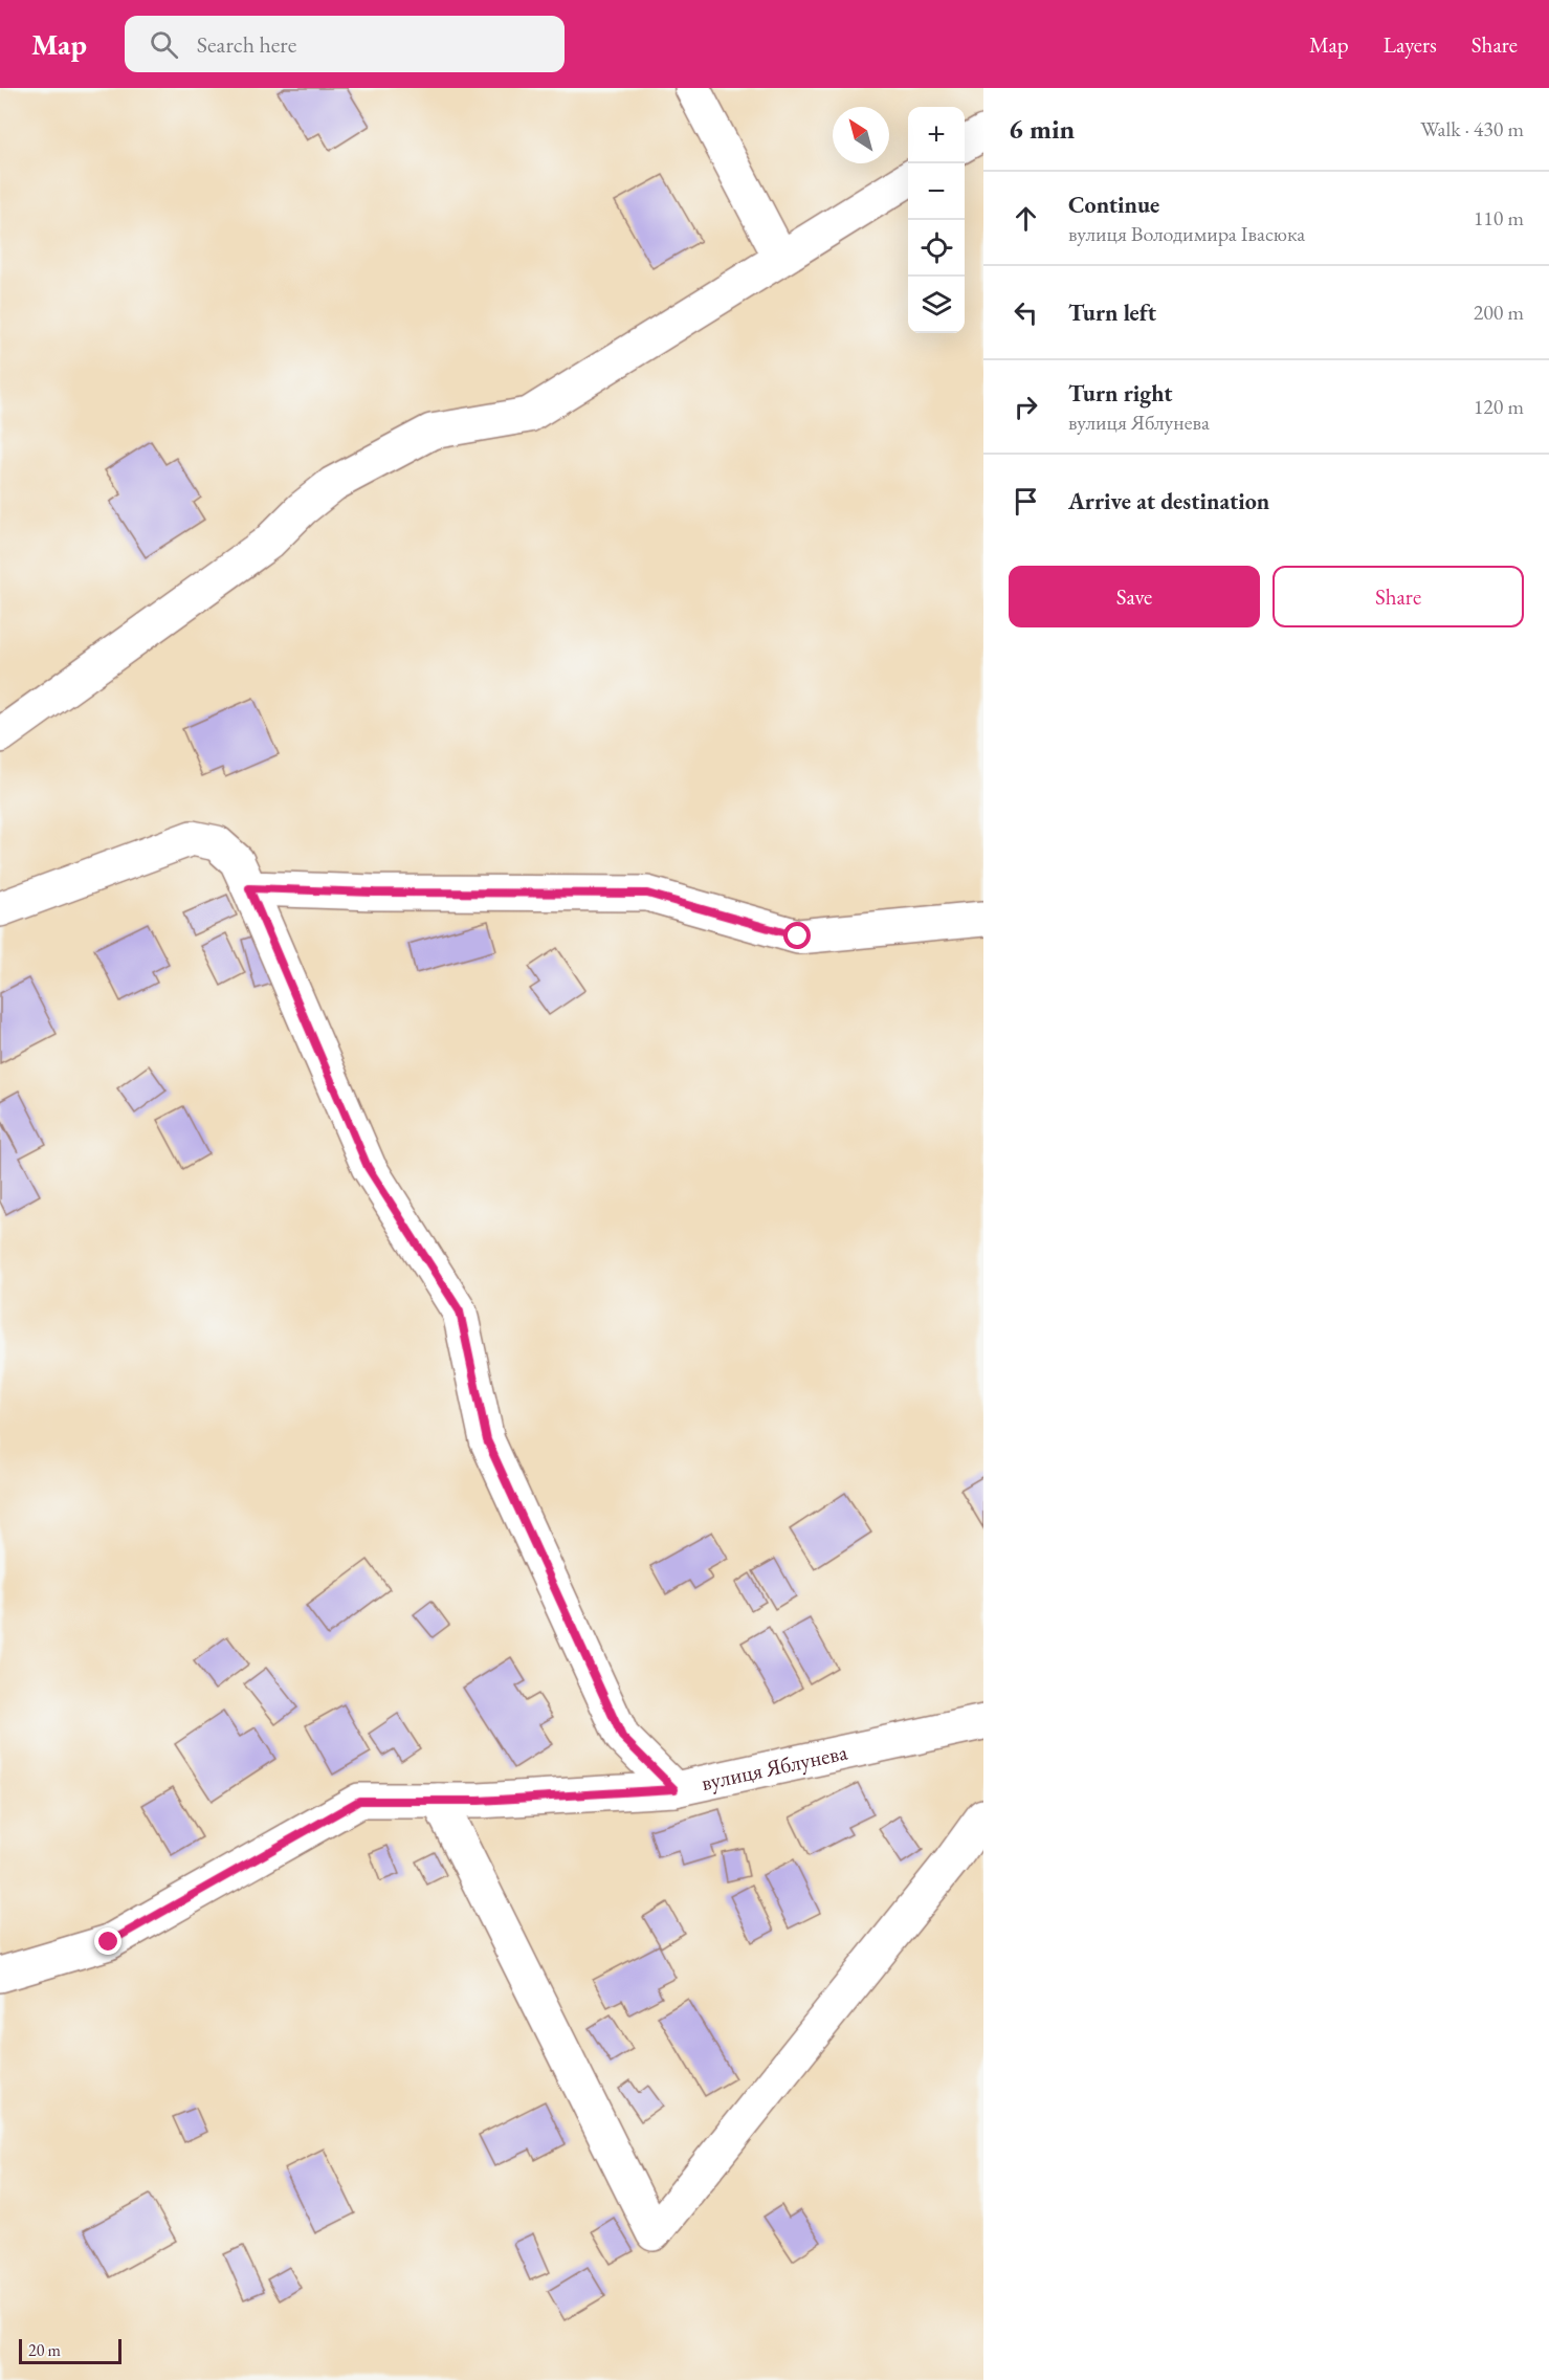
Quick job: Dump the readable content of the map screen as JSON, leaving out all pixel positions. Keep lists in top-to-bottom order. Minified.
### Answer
{"streets":{"street":["вулиця Яблунева"]},"scale_bar":"20 m","north":"top left","page":{"header":"Map","search":"Search here","nav":["Map","Layers","Share"],"heading":["6 min","Walk · 430 m"],"map_buttons":["+","−"],"list":[["Continue","вулиця Володимира Івасюка","110 m"],["Turn left","200 m"],["Turn right","вулиця Яблунева","120 m"],"Arrive at destination"],"buttons":["Save","Share"],"scale":"20 m"}}
